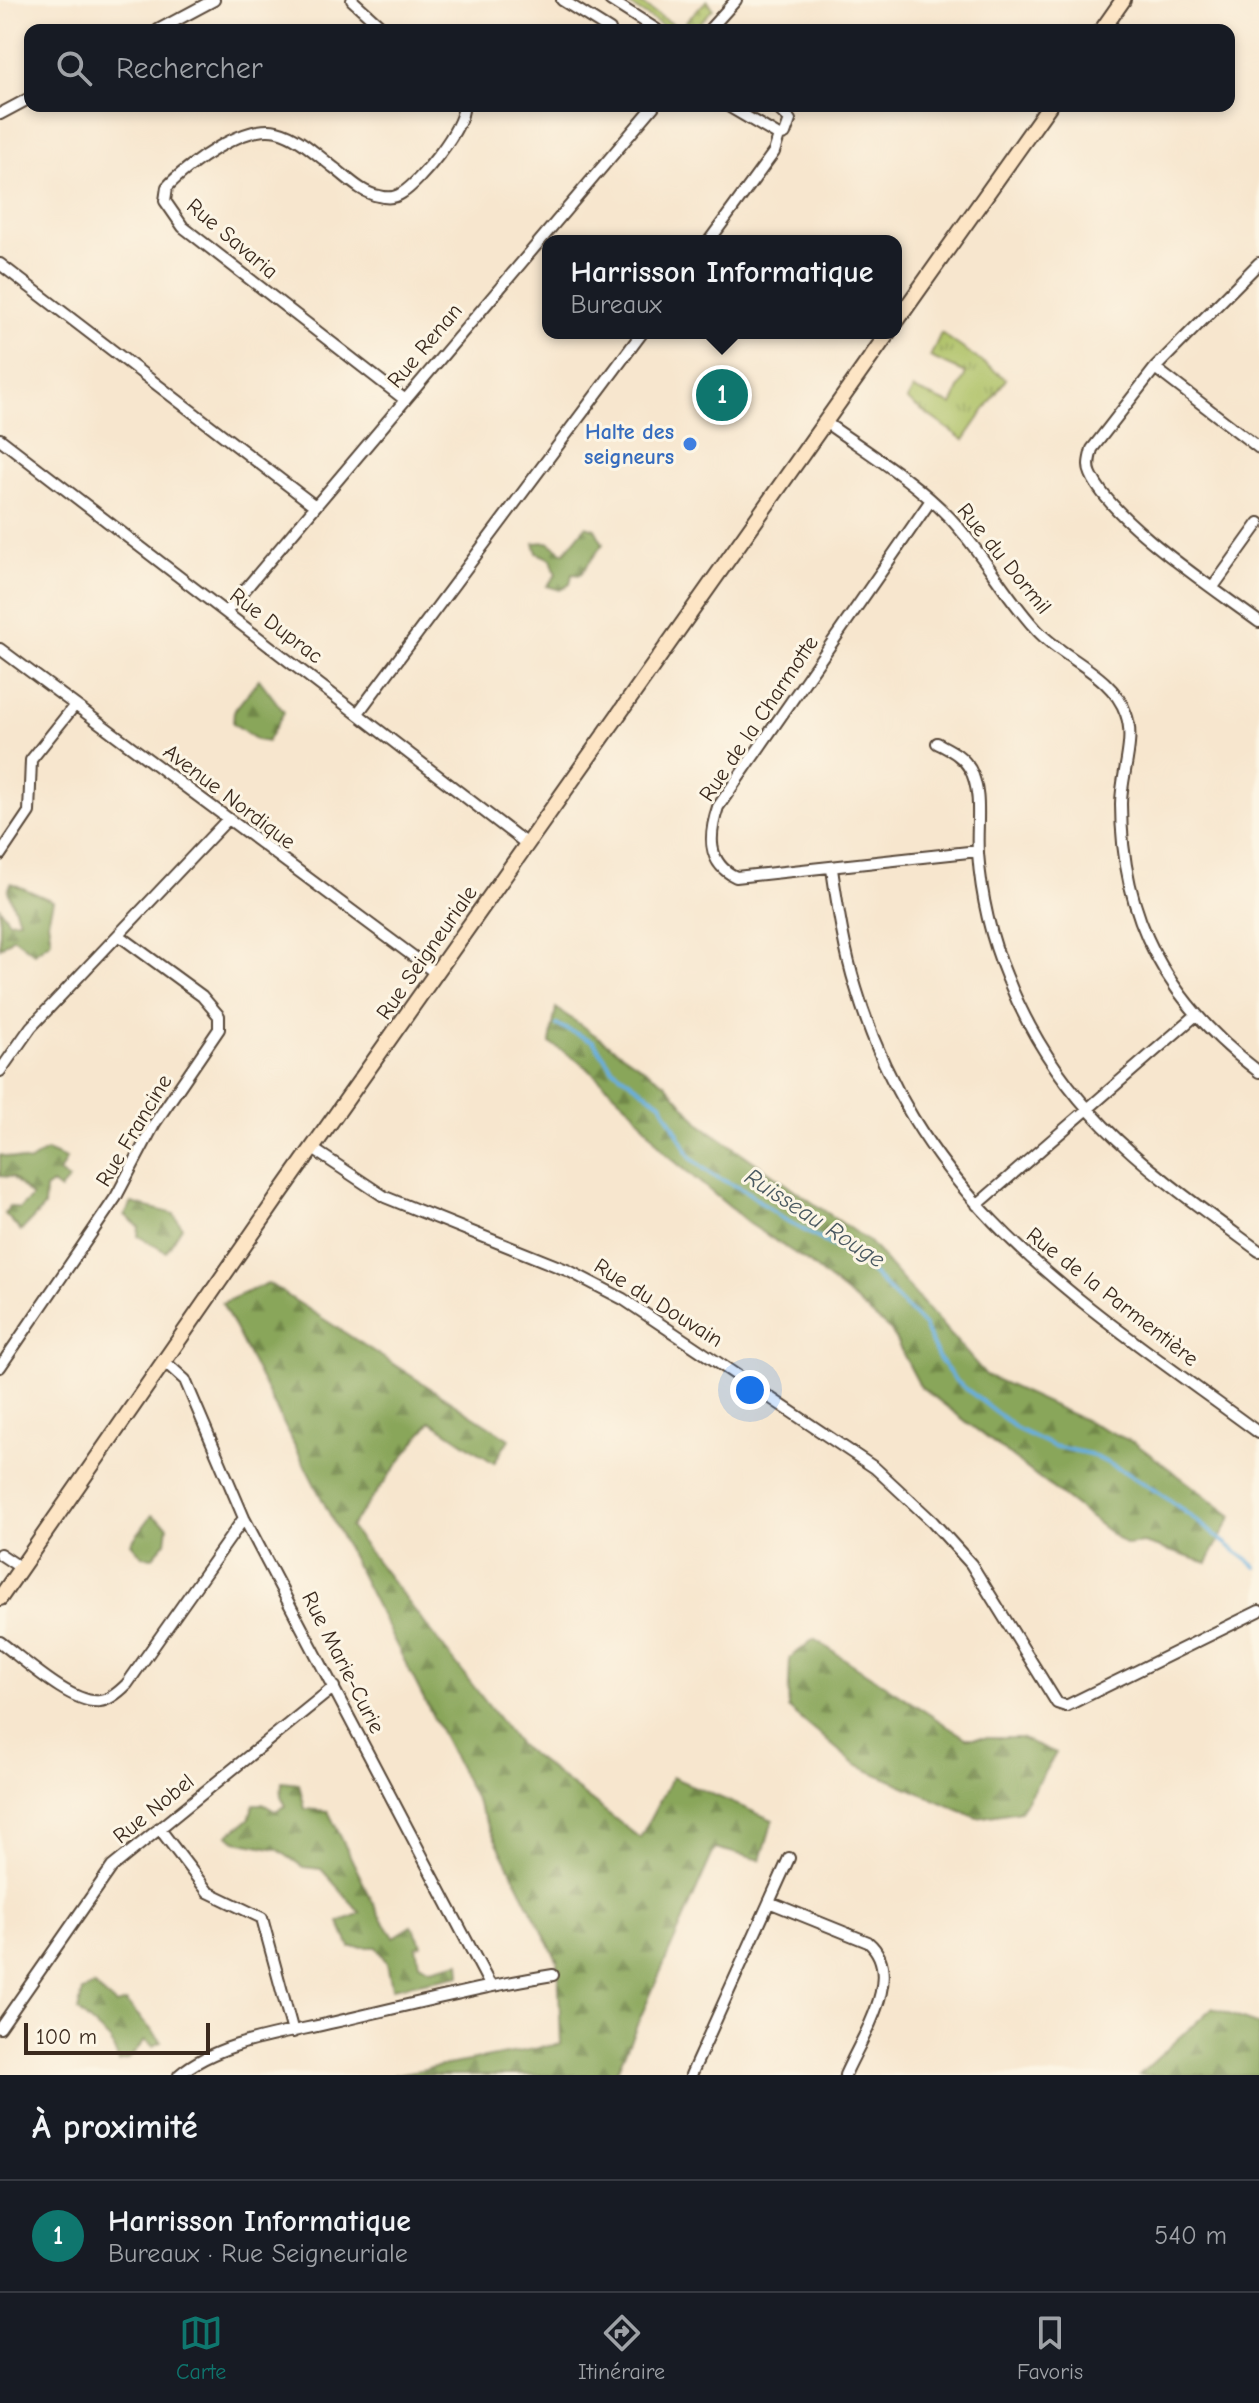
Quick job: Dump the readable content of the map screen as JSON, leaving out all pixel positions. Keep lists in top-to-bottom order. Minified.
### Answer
{"streets":{"street":["Rue Savaria","Rue Renan","Rue du Dormil","Rue Duprac","Rue de la Charmotte","Avenue Nordique","Rue Seigneuriale","Rue Francine","Rue de la Parmentière","Rue du Douvain","Rue Marie-Curie","Rue Nobel"]},"crossings":[["Rue Savaria","Rue Renan"],["Rue Renan","Rue Duprac"],["Rue du Dormil","Rue de la Charmotte"],["Rue du Dormil","Rue Seigneuriale"],["Rue Duprac","Rue Seigneuriale"],["Rue de la Charmotte","Rue de la Parmentière"],["Avenue Nordique","Rue Seigneuriale"],["Rue Seigneuriale","Rue du Douvain"],["Rue Seigneuriale","Rue Marie-Curie"],["Rue Marie-Curie","Rue Nobel"]],"water":["Ruisseau Rouge"],"places":["Halte des seigneurs"],"scale_bar":"100 m","page":{"search":"Rechercher","popup":["Harrisson Informatique","Bureaux"],"pins":"1","scale":"100 m","heading":"À proximité","list":[{"mark":"1","name":"Harrisson Informatique","note":"Bureaux · Rue Seigneuriale","value":"540 m"}],"nav":["Carte","Itinéraire","Favoris"]}}
